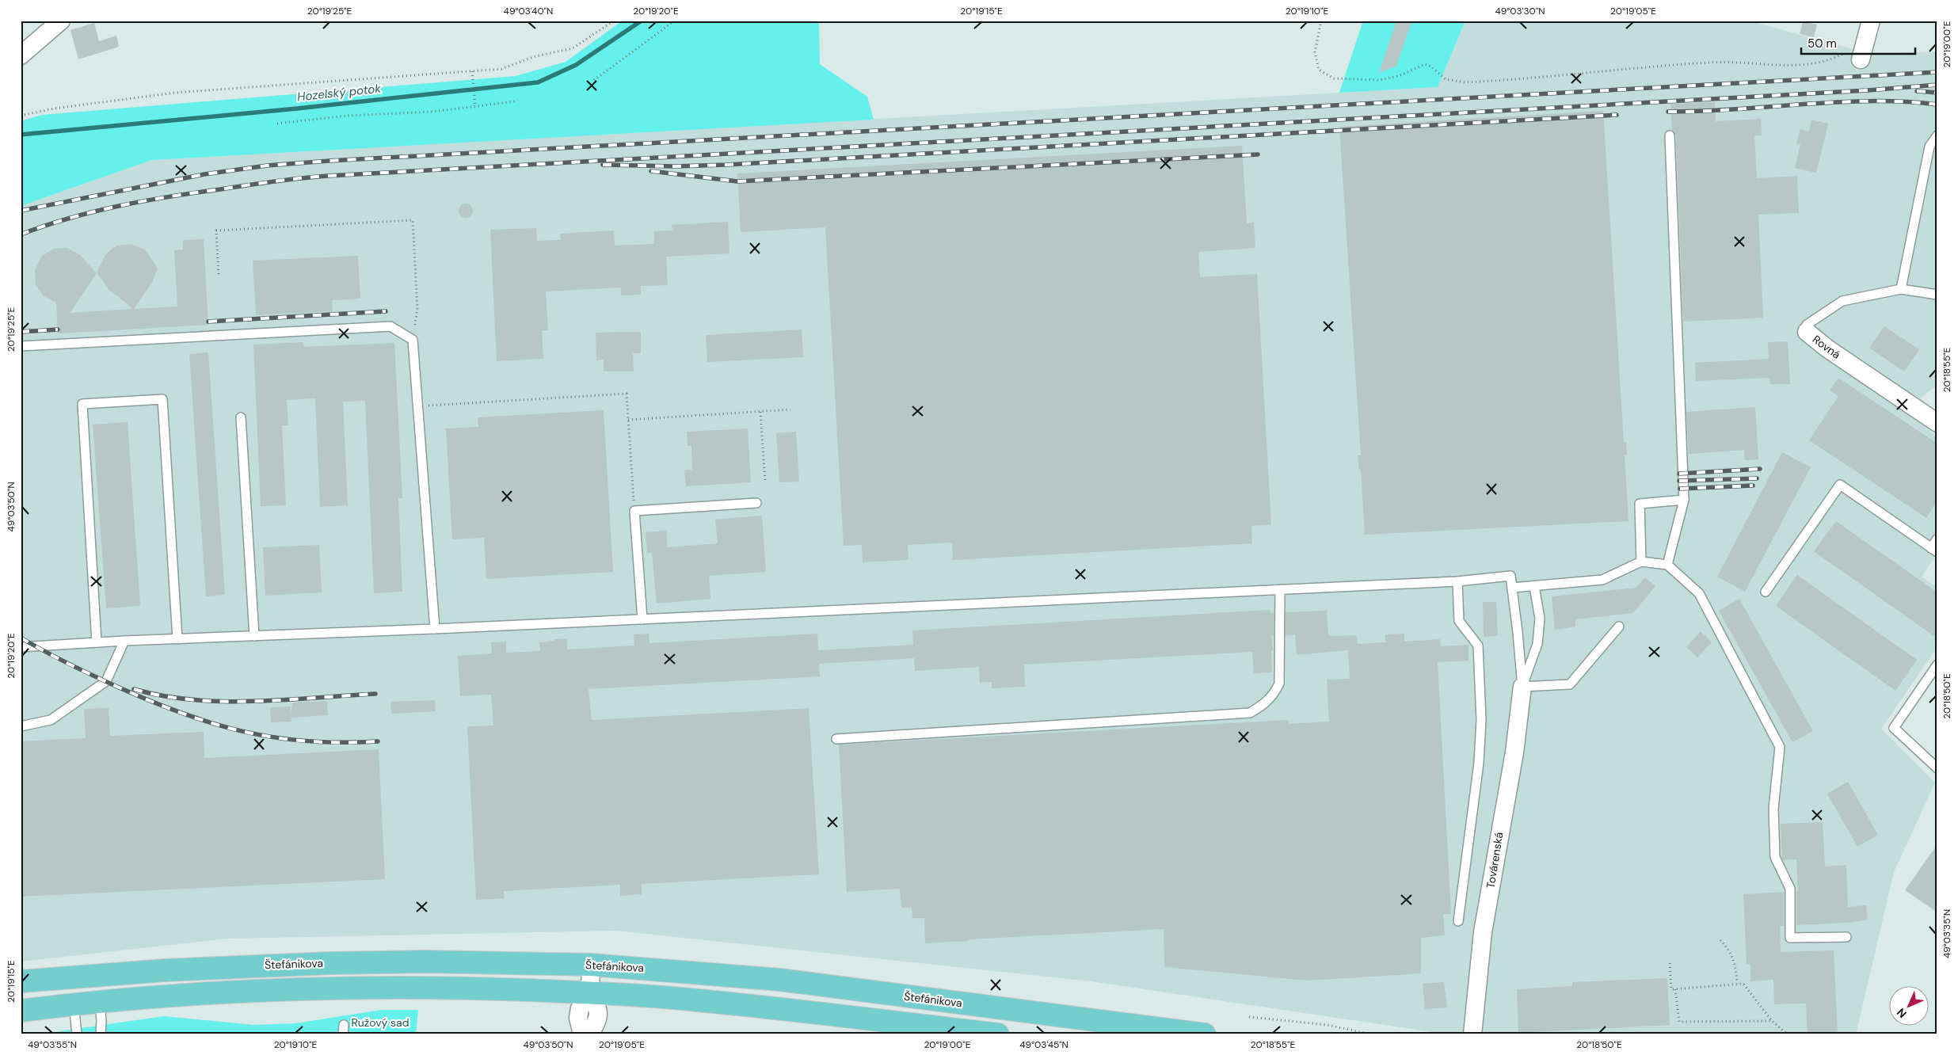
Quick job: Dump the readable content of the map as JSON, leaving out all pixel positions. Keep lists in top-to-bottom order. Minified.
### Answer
{"streets":{"main road":["Štefánikova"],"street":["Rovná","Továrenská"]},"water":["Hozelský potok"],"parks":["Ružový sad"],"scale_bar":"50 m","north":"bottom left","coordinates":["20°19'25\"E","49°03'40\"N","20°19'20\"E","20°19'15\"E","20°19'10\"E","49°03'30\"N","20°19'05\"E","20°19'00\"E","20°18'55\"E","49°03'50\"N","20°18'50\"E","49°03'35\"N","49°03'55\"N","49°03'45\"N"]}
